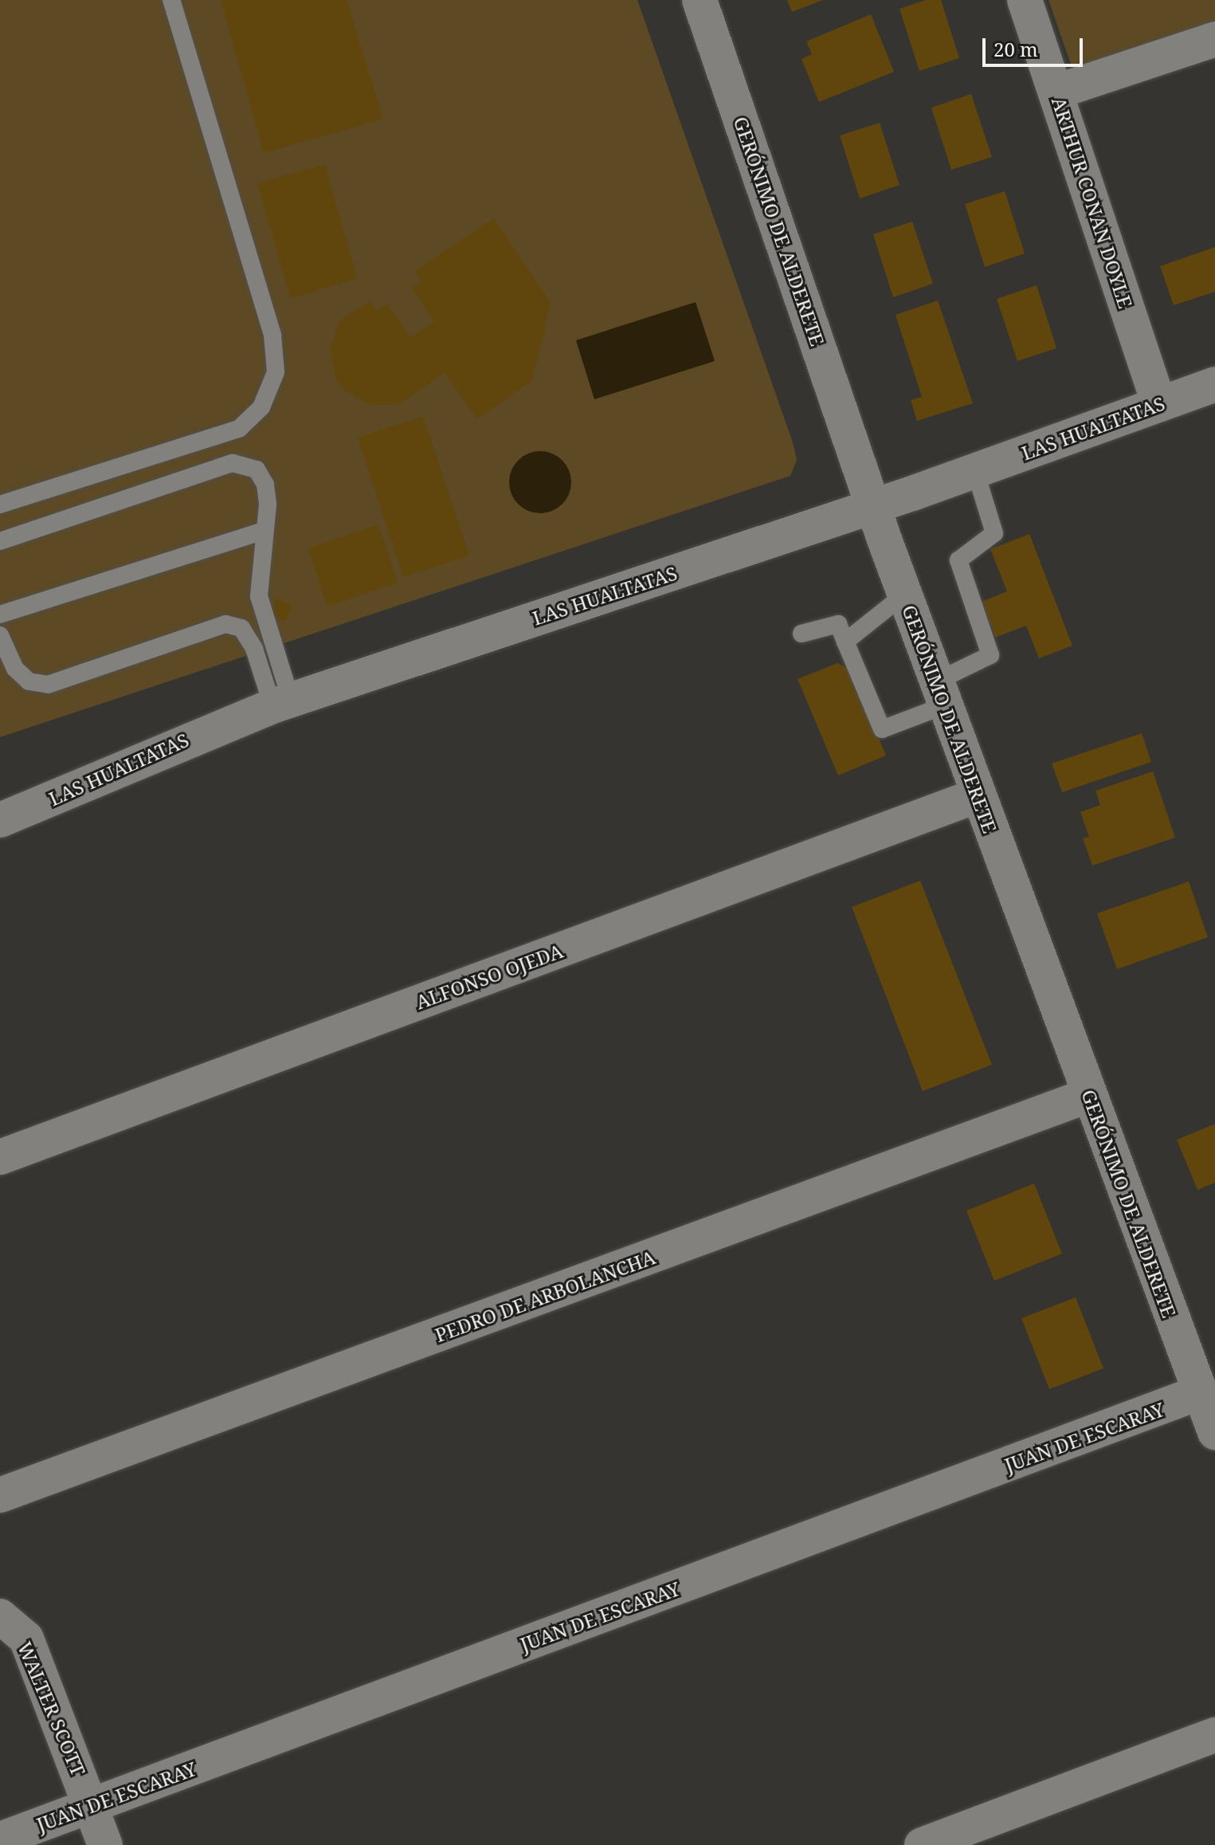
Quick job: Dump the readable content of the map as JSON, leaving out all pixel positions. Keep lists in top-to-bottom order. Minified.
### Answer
{"streets":{"street":["ARTHUR CONAN DOYLE","GERÓNIMO DE ALDERETE","LAS HUALTATAS","ALFONSO OJEDA","PEDRO DE ARBOLANCHA","JUAN DE ESCARAY","WALTER SCOTT"]},"crossings":[["ARTHUR CONAN DOYLE","LAS HUALTATAS"],["GERÓNIMO DE ALDERETE","LAS HUALTATAS"],["GERÓNIMO DE ALDERETE","ALFONSO OJEDA"],["GERÓNIMO DE ALDERETE","PEDRO DE ARBOLANCHA"],["GERÓNIMO DE ALDERETE","JUAN DE ESCARAY"],["JUAN DE ESCARAY","WALTER SCOTT"]],"scale_bar":"20 m"}
